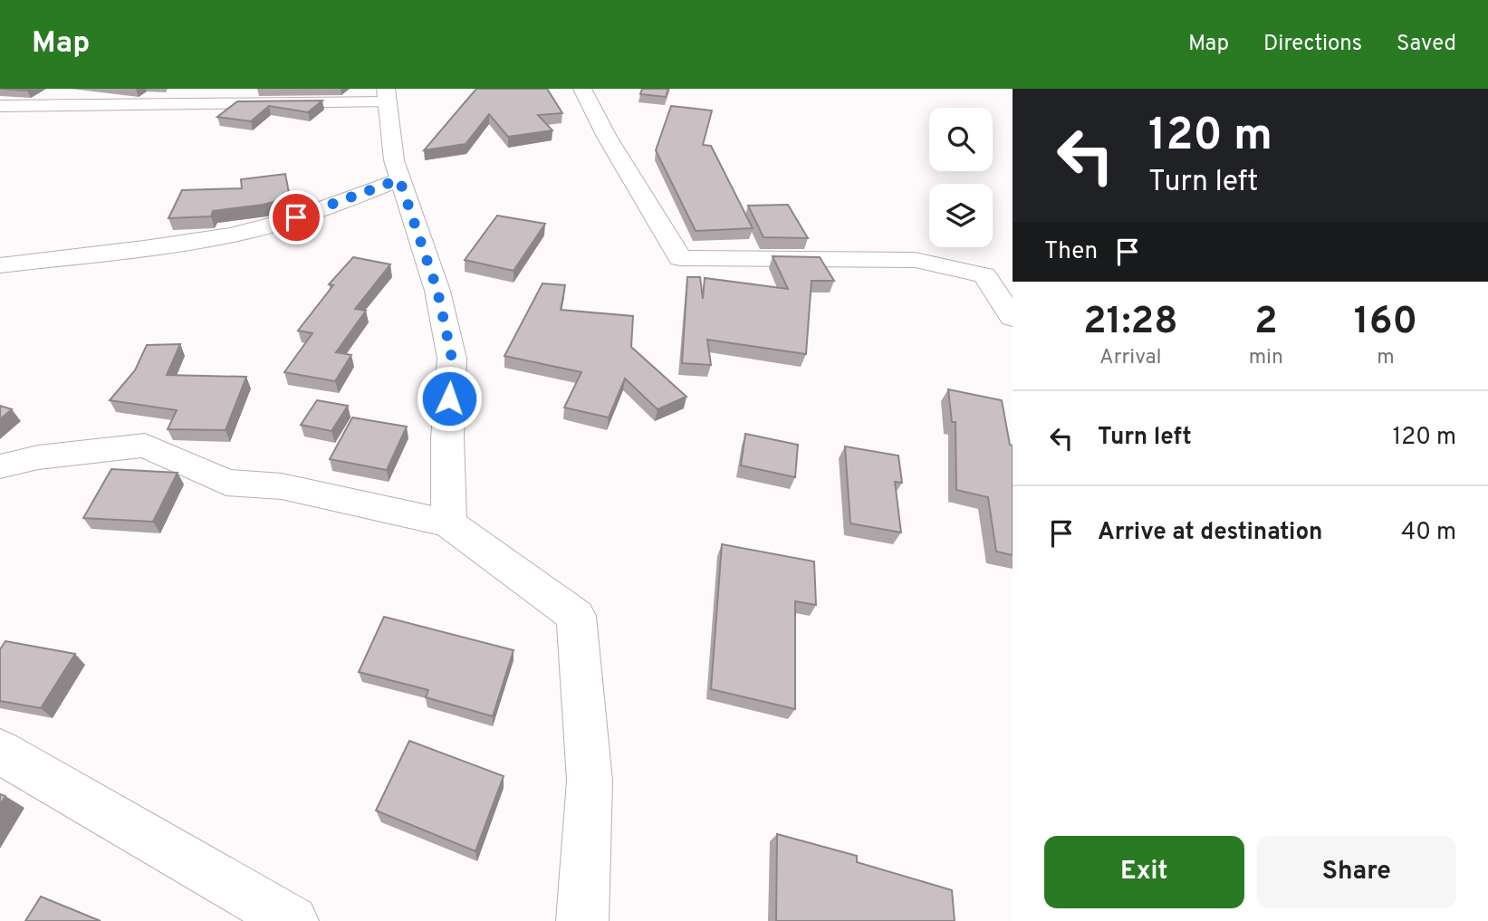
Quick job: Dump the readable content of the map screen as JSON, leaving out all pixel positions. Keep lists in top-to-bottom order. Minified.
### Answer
{"page":{"header":"Map","nav":["Map","Directions","Saved"],"turn":["120 m","Turn left"],"then":"Then","eta":["21:28","Arrival","2","min","160","m"],"list":[{"name":"Turn left","value":"120 m"},{"name":"Arrive at destination","value":"40 m"}],"buttons":["Exit","Share"]}}
